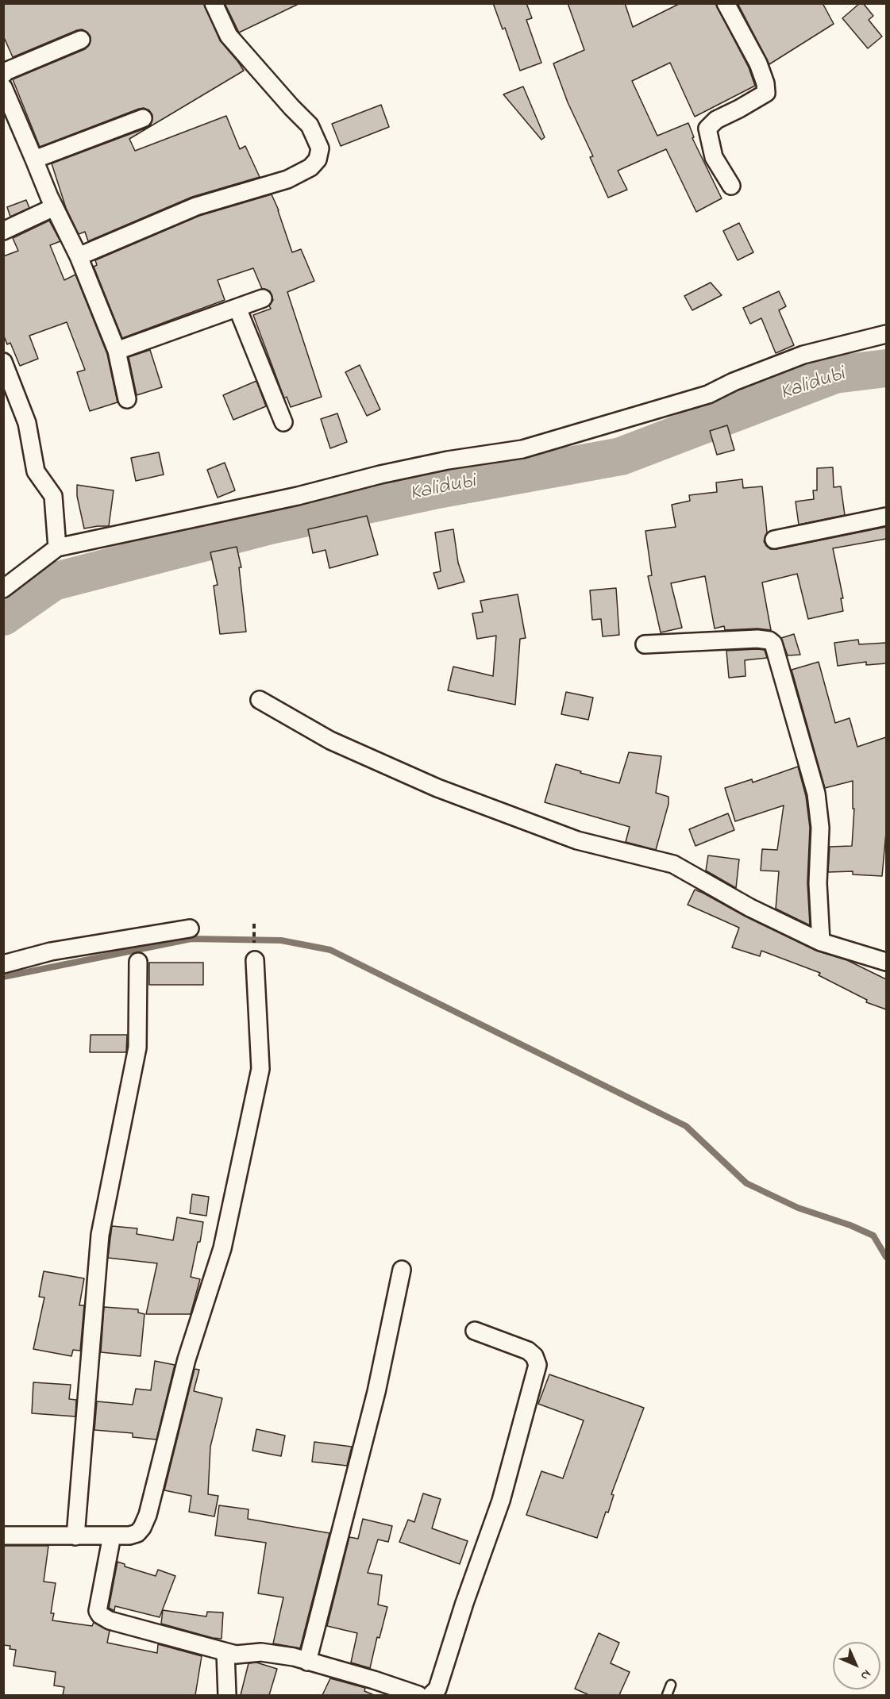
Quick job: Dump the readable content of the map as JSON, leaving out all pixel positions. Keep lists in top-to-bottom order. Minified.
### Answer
{"water":["Kalidubi"],"north":"bottom right"}
